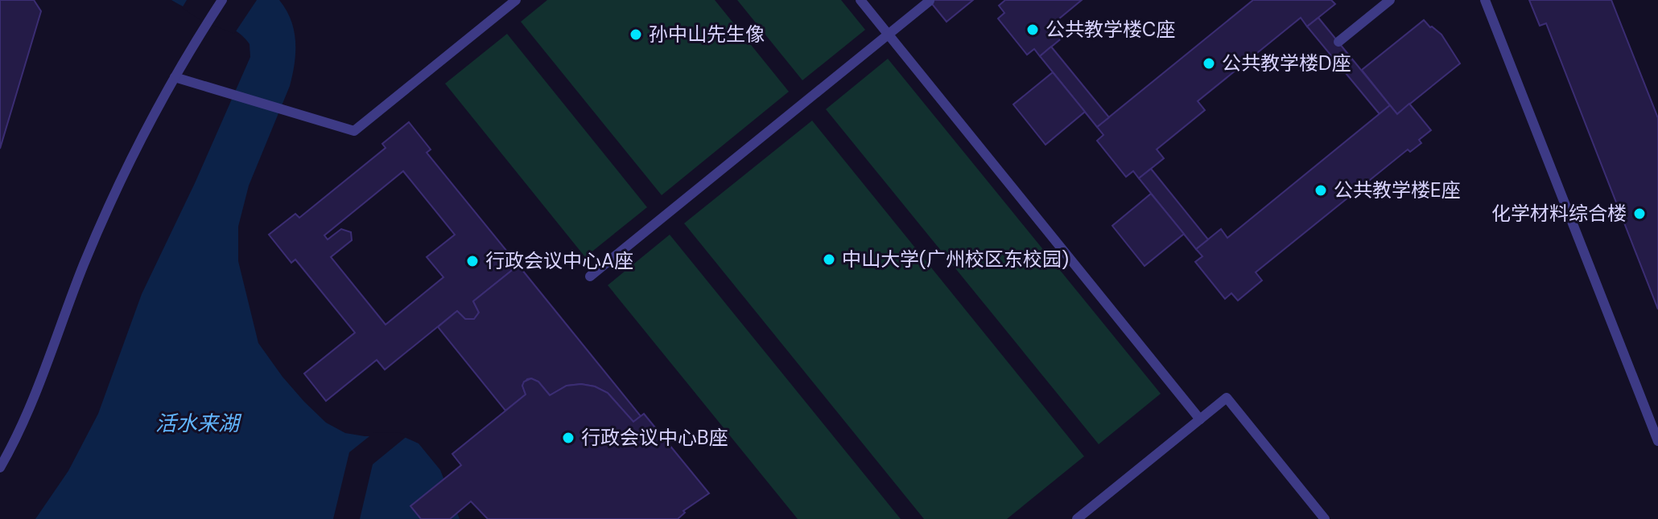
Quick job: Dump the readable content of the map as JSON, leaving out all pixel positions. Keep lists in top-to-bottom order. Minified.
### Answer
{"water":["活水来湖"],"places":["公共教学楼C座","孙中山先生像","公共教学楼D座","公共教学楼E座","化学材料综合楼","中山大学(广州校区东校园)","行政会议中心A座","行政会议中心B座"]}
